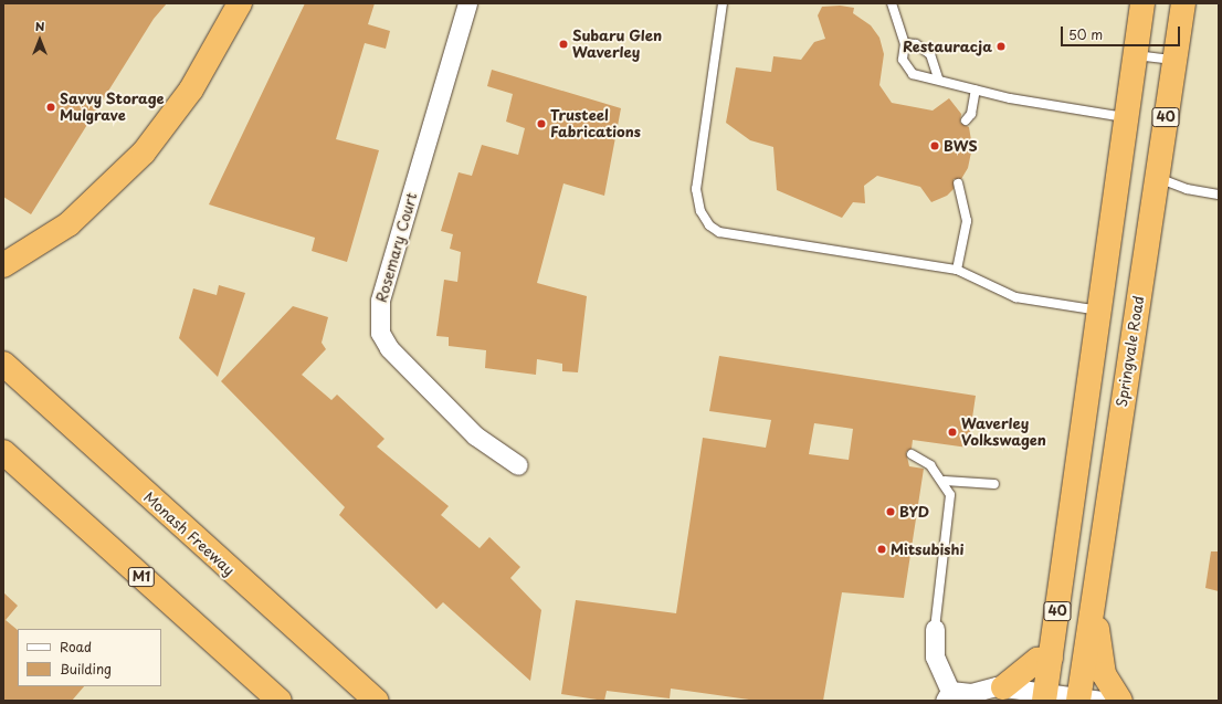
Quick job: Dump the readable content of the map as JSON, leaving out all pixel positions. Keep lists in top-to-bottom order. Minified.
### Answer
{"streets":{"highway":["40","Springvale Road","Monash Freeway","M1"],"street":["Rosemary Court"]},"places":["Subaru Glen Waverley","Restauracja","Savvy Storage Mulgrave","Trusteel Fabrications","BWS","Waverley Volkswagen","BYD","Mitsubishi"],"legend":["Road","Building"],"scale_bar":"50 m","north":"top"}
